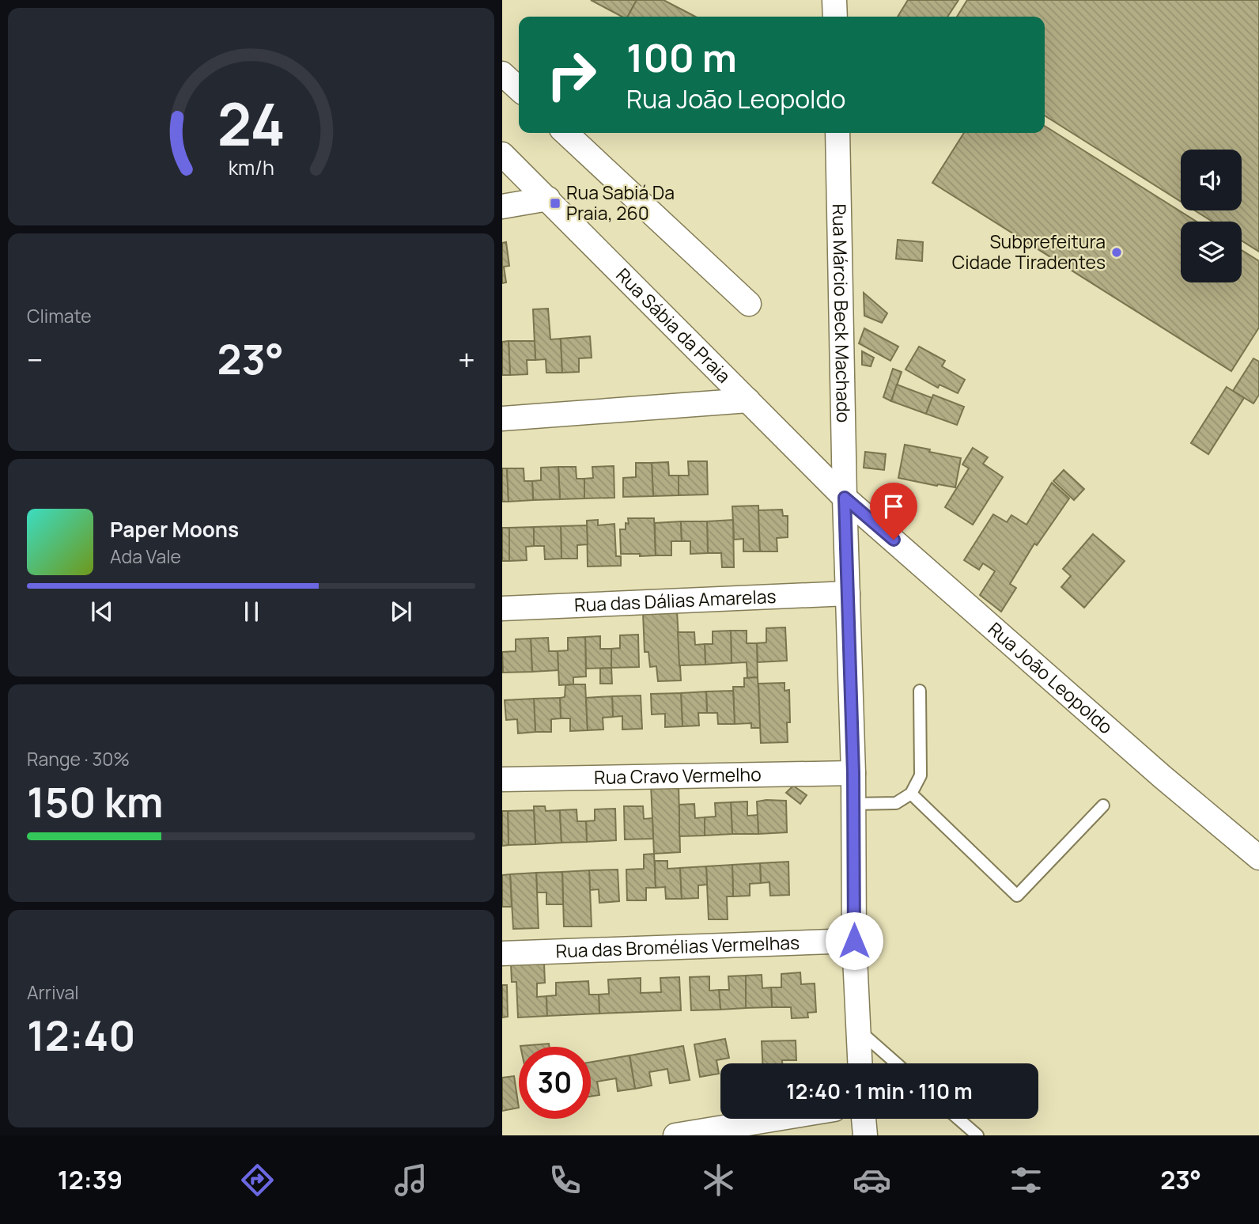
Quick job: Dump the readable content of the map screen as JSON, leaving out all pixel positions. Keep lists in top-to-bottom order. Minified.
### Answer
{"streets":{"street":["Rua Márcio Beck Machado","Rua Sábia da Praia","Rua das Dálias Amarelas","Rua João Leopoldo","Rua Cravo Vermelho","Rua das Bromélias Vermelhas"]},"crossings":[["Rua Márcio Beck Machado","Rua Sábia da Praia"],["Rua Márcio Beck Machado","Rua das Dálias Amarelas"],["Rua Márcio Beck Machado","Rua João Leopoldo"],["Rua Márcio Beck Machado","Rua Cravo Vermelho"],["Rua Márcio Beck Machado","Rua das Bromélias Vermelhas"],["Rua Sábia da Praia","Rua João Leopoldo"]],"places":{"transit":["Rua Sabiá Da Praia, 260"],"other":["Subprefeitura Cidade Tiradentes"]},"page":{"turn":["100 m","Rua João Leopoldo"],"tile":["Climate",["Range · 30%","150 km"],["Arrival","12:40"]],"heat":["−","23°","+"],"song":["Paper Moons","Ada Vale"],"limit":"30","trip":"12:40 · 1 min · 110 m","tabs":["12:39","23°"],"gauge":["24","km/h"]}}
